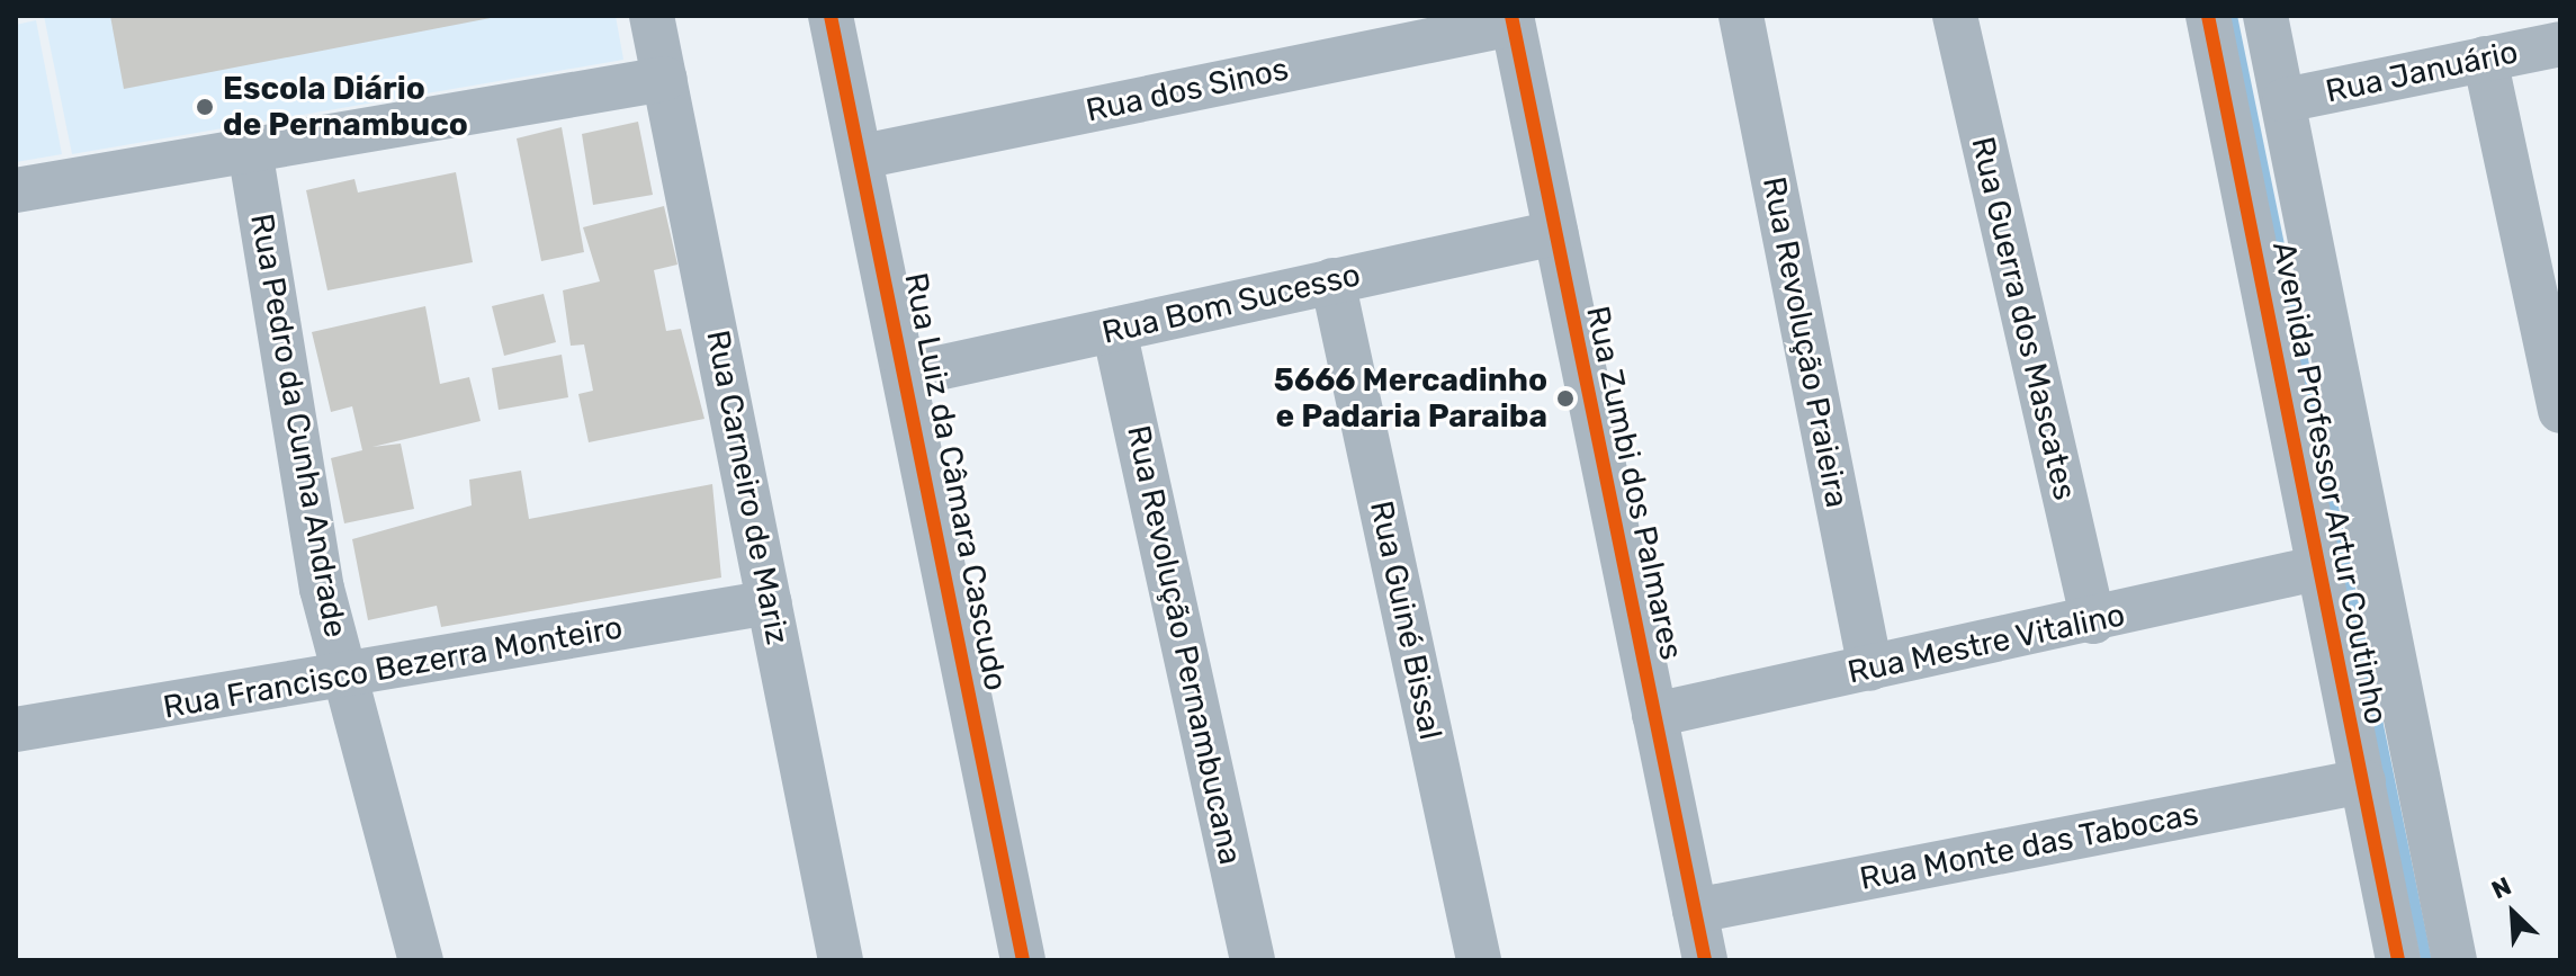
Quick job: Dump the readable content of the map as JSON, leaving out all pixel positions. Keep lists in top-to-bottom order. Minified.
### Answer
{"streets":{"street":["Rua Januário","Rua dos Sinos","Rua Bom Sucesso","Rua Guerra dos Mascates","Rua Revolução Praieira","Rua Pedro da Cunha Andrade","Rua Luiz da Câmara Cascudo","Rua Zumbi dos Palmares","Avenida Professor Artur Coutinho","Rua Carneiro de Mariz","Rua Guiné Bissal","Rua Mestre Vitalino","Rua Revolução Pernambucana","Rua Francisco Bezerra Monteiro","Rua Monte das Tabocas"]},"crossings":[["Rua Januário","Avenida Professor Artur Coutinho"],["Rua dos Sinos","Rua Luiz da Câmara Cascudo"],["Rua dos Sinos","Rua Zumbi dos Palmares"],["Rua Bom Sucesso","Rua Luiz da Câmara Cascudo"],["Rua Bom Sucesso","Rua Zumbi dos Palmares"],["Rua Bom Sucesso","Rua Guiné Bissal"],["Rua Bom Sucesso","Rua Revolução Pernambucana"],["Rua Guerra dos Mascates","Rua Mestre Vitalino"],["Rua Revolução Praieira","Rua Mestre Vitalino"],["Rua Pedro da Cunha Andrade","Rua Francisco Bezerra Monteiro"],["Rua Zumbi dos Palmares","Rua Mestre Vitalino"],["Rua Zumbi dos Palmares","Rua Monte das Tabocas"],["Avenida Professor Artur Coutinho","Rua Mestre Vitalino"],["Avenida Professor Artur Coutinho","Rua Monte das Tabocas"],["Rua Carneiro de Mariz","Rua Francisco Bezerra Monteiro"]],"places":["Escola Diário de Pernambuco","5666 Mercadinho e Padaria Paraiba"],"north":"top left"}
